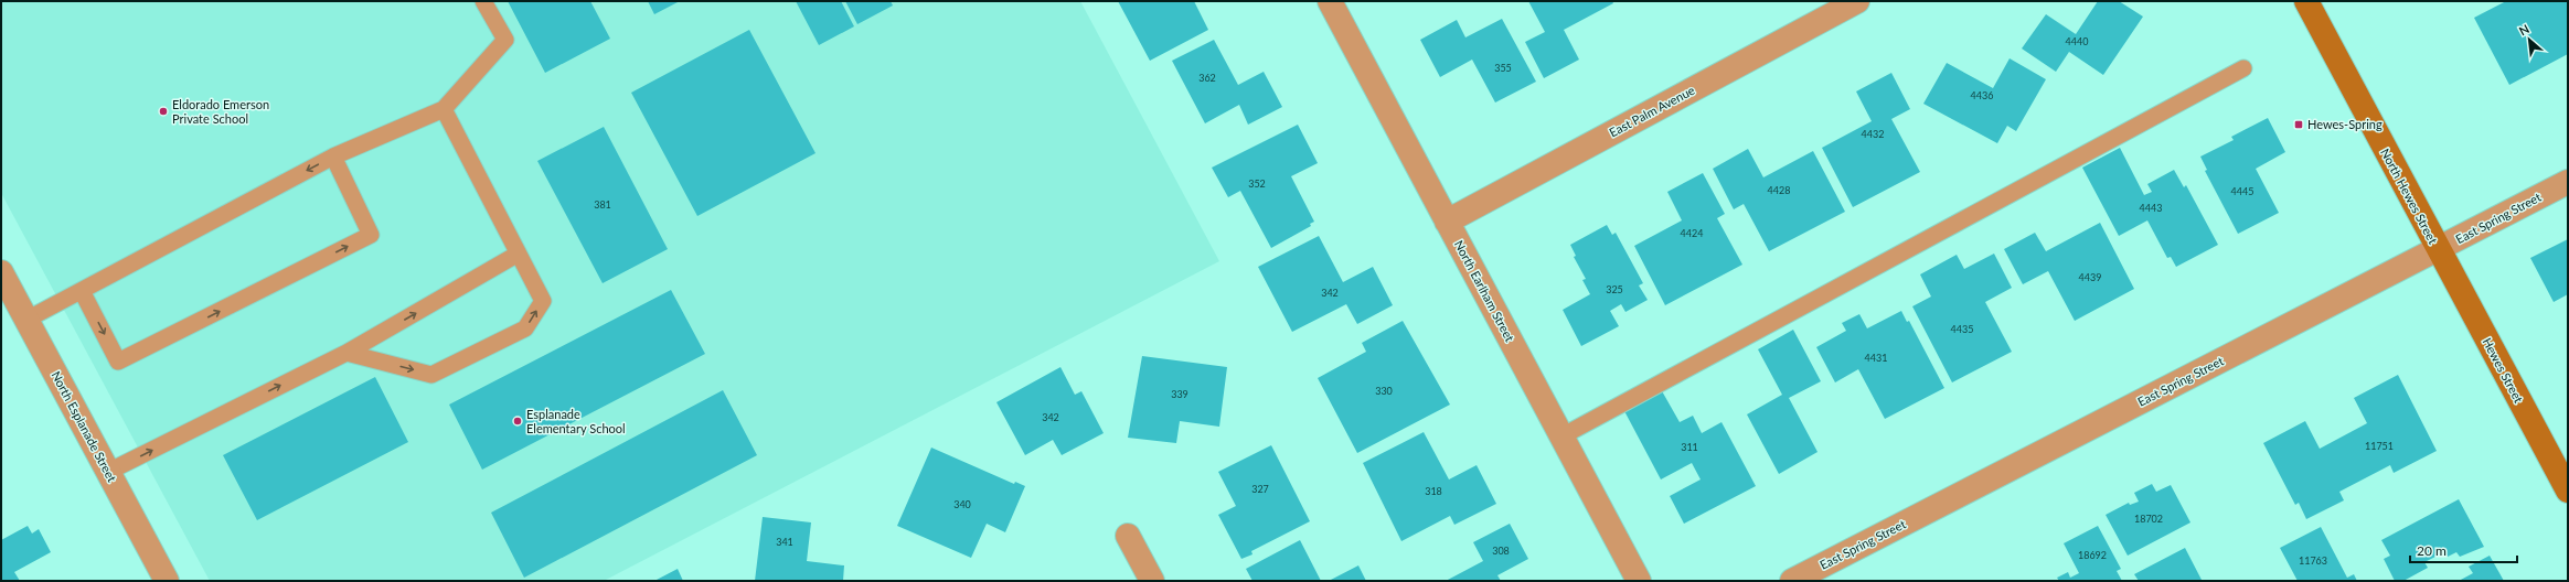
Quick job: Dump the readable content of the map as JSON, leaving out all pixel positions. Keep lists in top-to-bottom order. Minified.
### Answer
{"streets":{"main road":["North Hewes Street","Hewes Street"],"street":["East Palm Avenue","East Spring Street","North Earlham Street","North Esplanade Street"]},"crossings":[["East Palm Avenue","North Earlham Street"],["North Hewes Street","East Spring Street"],["North Hewes Street","Hewes Street"],["East Spring Street","Hewes Street"]],"places":{"other":["Eldorado Emerson Private School","Esplanade Elementary School"],"transit":["Hewes-Spring"]},"house_numbers":["4440","355","362","4436","4432","352","4428","4445","381","4443","4424","4439","325","342","4435","4431","330","339","342","11751","311","327","318","340","18702","341","308","18692","11763"],"scale_bar":"20 m","north":"top left"}
